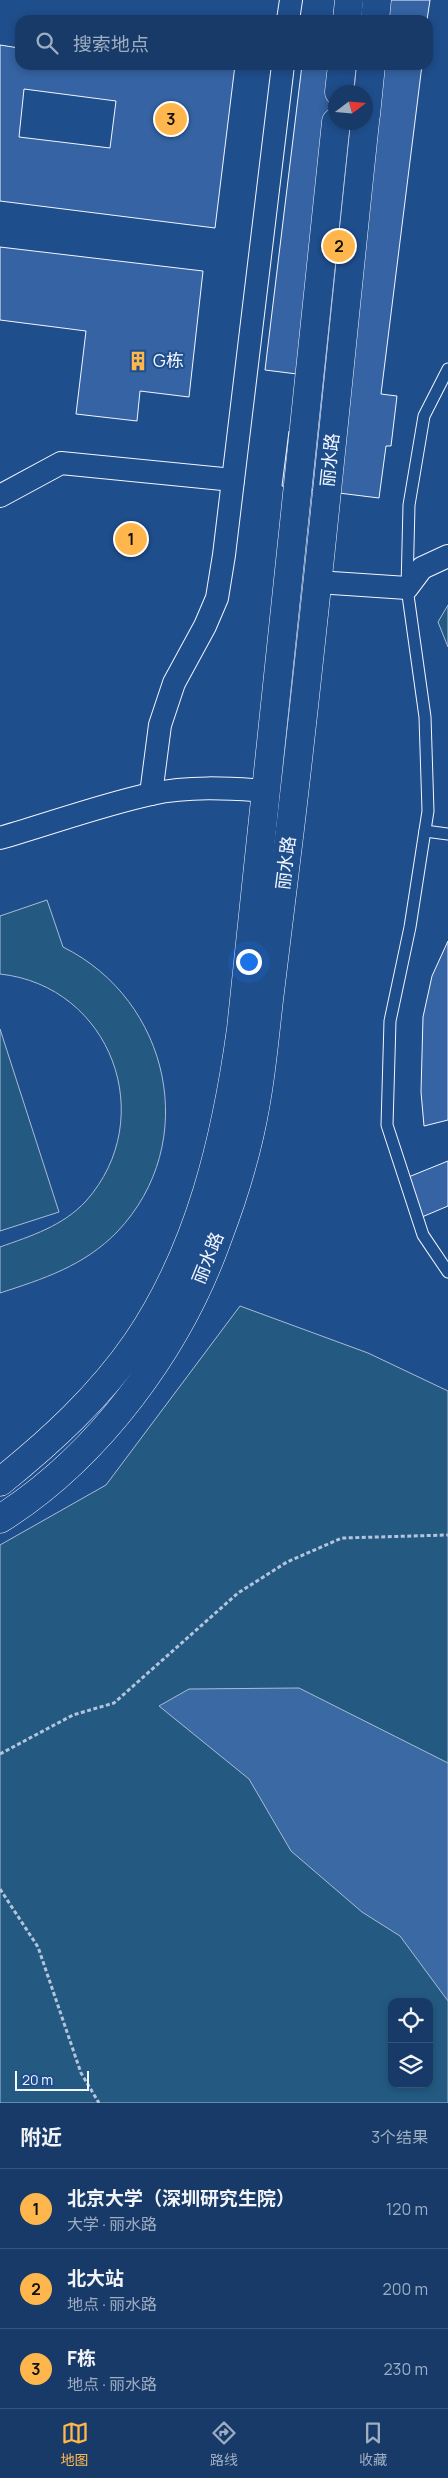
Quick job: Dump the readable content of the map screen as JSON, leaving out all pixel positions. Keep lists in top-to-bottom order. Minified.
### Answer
{"streets":{"main road":["丽水路"]},"places":{"building":["G栋"]},"scale_bar":"20 m","north":"right","page":{"search":"搜索地点","pins":["3","2","1"],"scale":"20 m","heading":["附近","3个结果"],"list":[{"mark":"1","name":"北京大学（深圳研究生院）","note":"大学 · 丽水路","value":"120 m"},{"mark":"2","name":"北大站","note":"地点 · 丽水路","value":"200 m"},{"mark":"3","name":"F栋","note":"地点 · 丽水路","value":"230 m"}],"nav":["地图","路线","收藏"]}}
